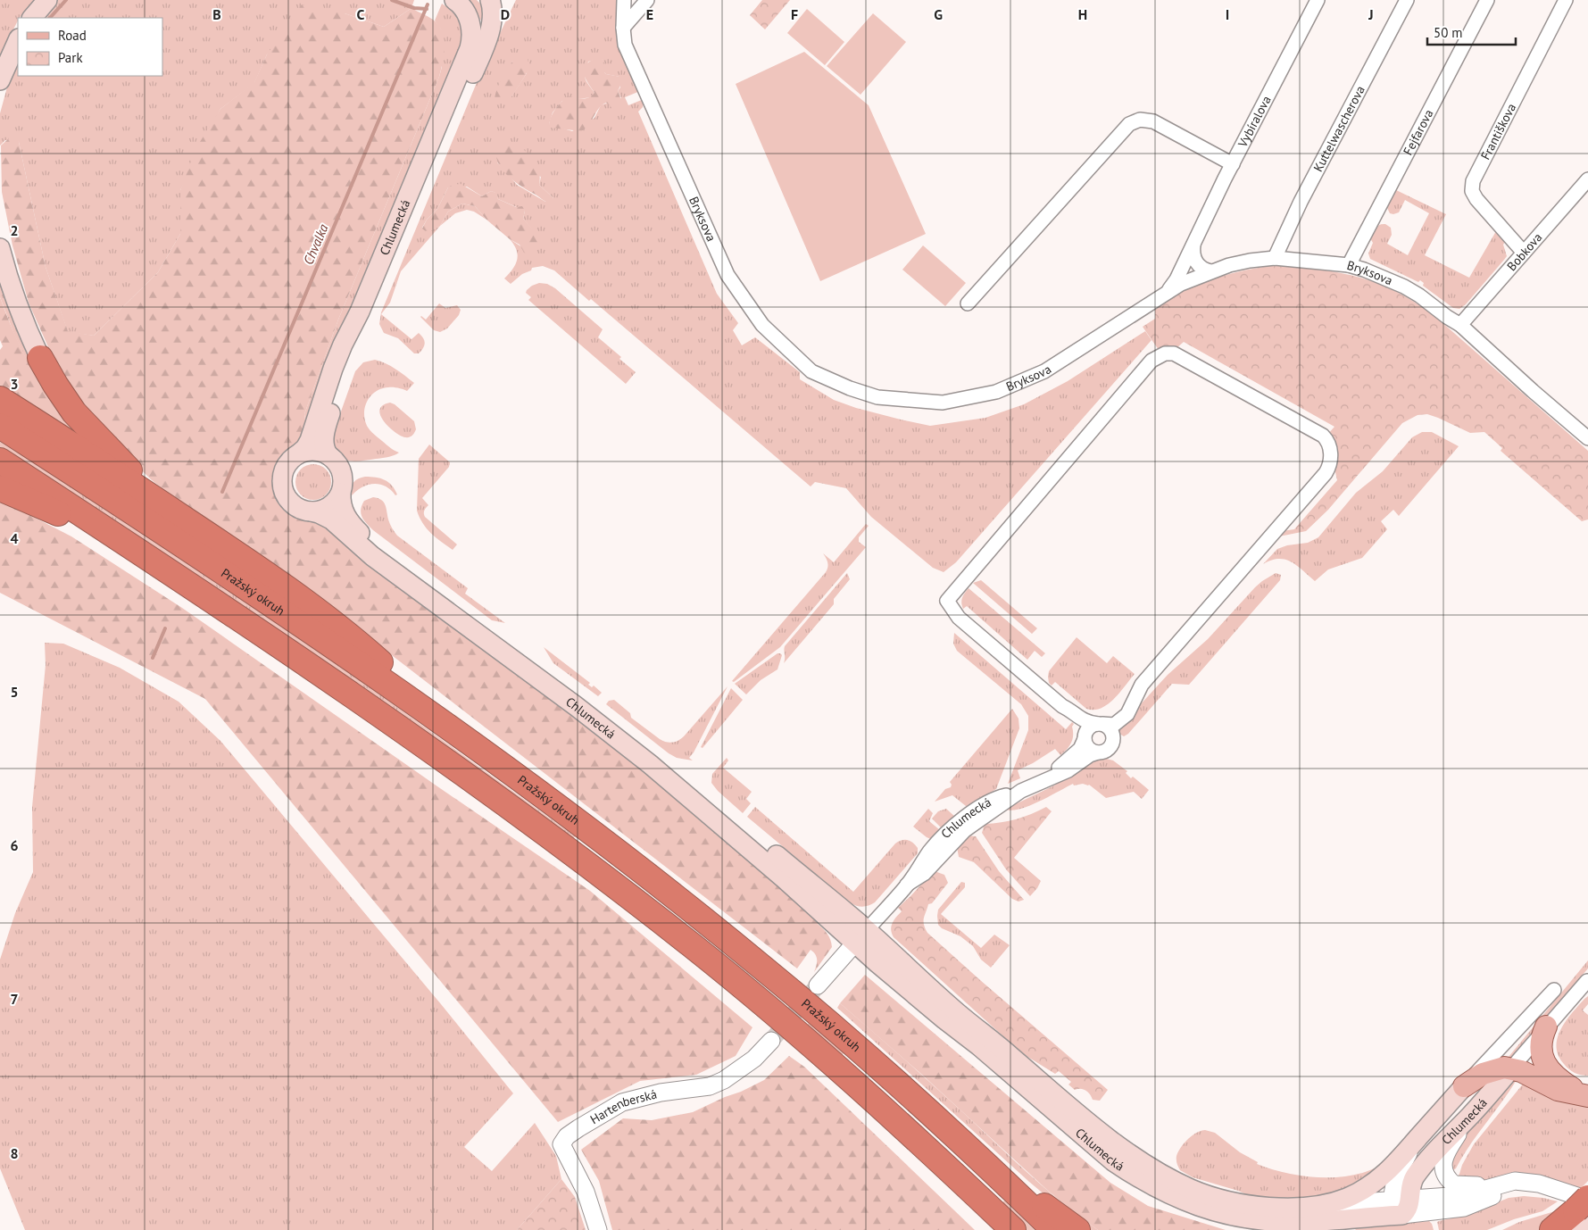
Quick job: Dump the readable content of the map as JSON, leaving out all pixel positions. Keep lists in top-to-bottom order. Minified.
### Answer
{"streets":{"highway":["Pražský okruh"],"main road":["Chlumecká"],"street":["Vybíralova","Kuttelwascherova","Františkova","Fejfarova","Bryksova","Bobkova","Hartenberská"]},"crossings":[["Vybíralova","Bryksova"],["Kuttelwascherova","Bryksova"],["Františkova","Bobkova"],["Fejfarova","Bryksova"],["Bryksova","Bobkova"]],"water":["Chvalka"],"legend":["Road","Park"],"scale_bar":"50 m","grid":{"columns":["B","C","D","E","F","G","H","I","J"],"rows":["2","3","4","5","6","7","8"]}}
